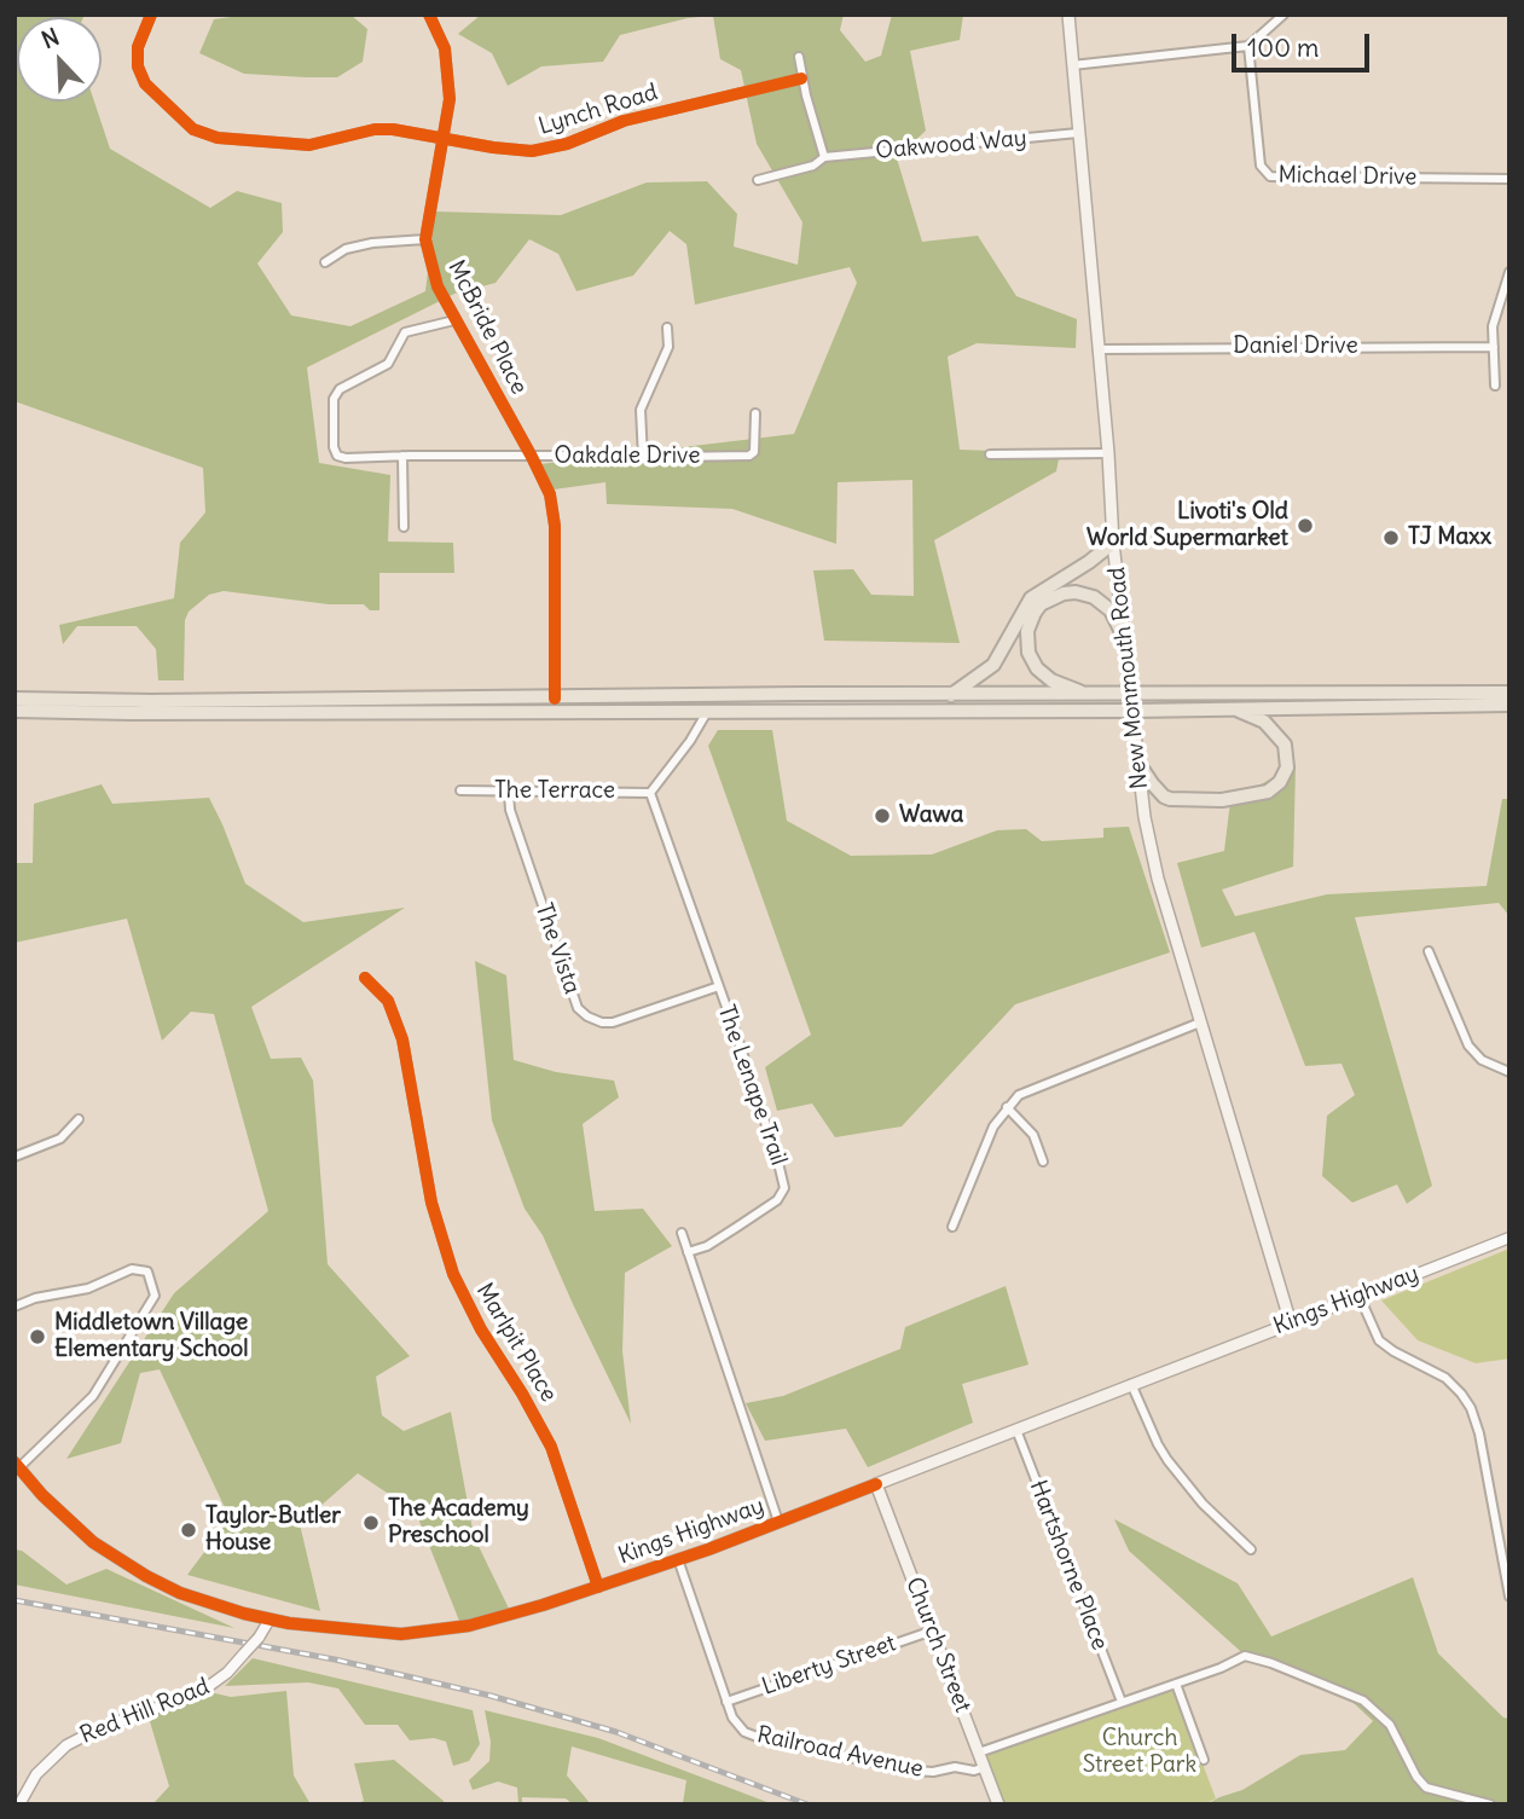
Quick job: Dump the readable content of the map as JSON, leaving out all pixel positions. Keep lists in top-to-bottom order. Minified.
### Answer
{"streets":{"main road":["New Monmouth Road","Kings Highway","Church Street"],"street":["Lynch Road","Oakwood Way","Michael Drive","McBride Place","Daniel Drive","Oakdale Drive","The Terrace","The Vista","The Lenape Trail","Marlpit Place","Hartshorne Place","Liberty Street","Red Hill Road","Railroad Avenue"]},"crossings":[["Lynch Road","McBride Place"],["Oakwood Way","New Monmouth Road"],["McBride Place","Oakdale Drive"],["Daniel Drive","New Monmouth Road"],["New Monmouth Road","Kings Highway"],["The Terrace","The Vista"],["The Terrace","The Lenape Trail"],["The Vista","The Lenape Trail"],["Kings Highway","Marlpit Place"],["Kings Highway","Hartshorne Place"],["Kings Highway","Church Street"],["Kings Highway","Red Hill Road"],["Church Street","Liberty Street"],["Church Street","Railroad Avenue"],["Liberty Street","Railroad Avenue"]],"parks":["Church Street Park"],"places":["Livoti's Old World Supermarket","TJ Maxx","Wawa","Middletown Village Elementary School","The Academy Preschool","Taylor-Butler House"],"scale_bar":"100 m","north":"top left"}
